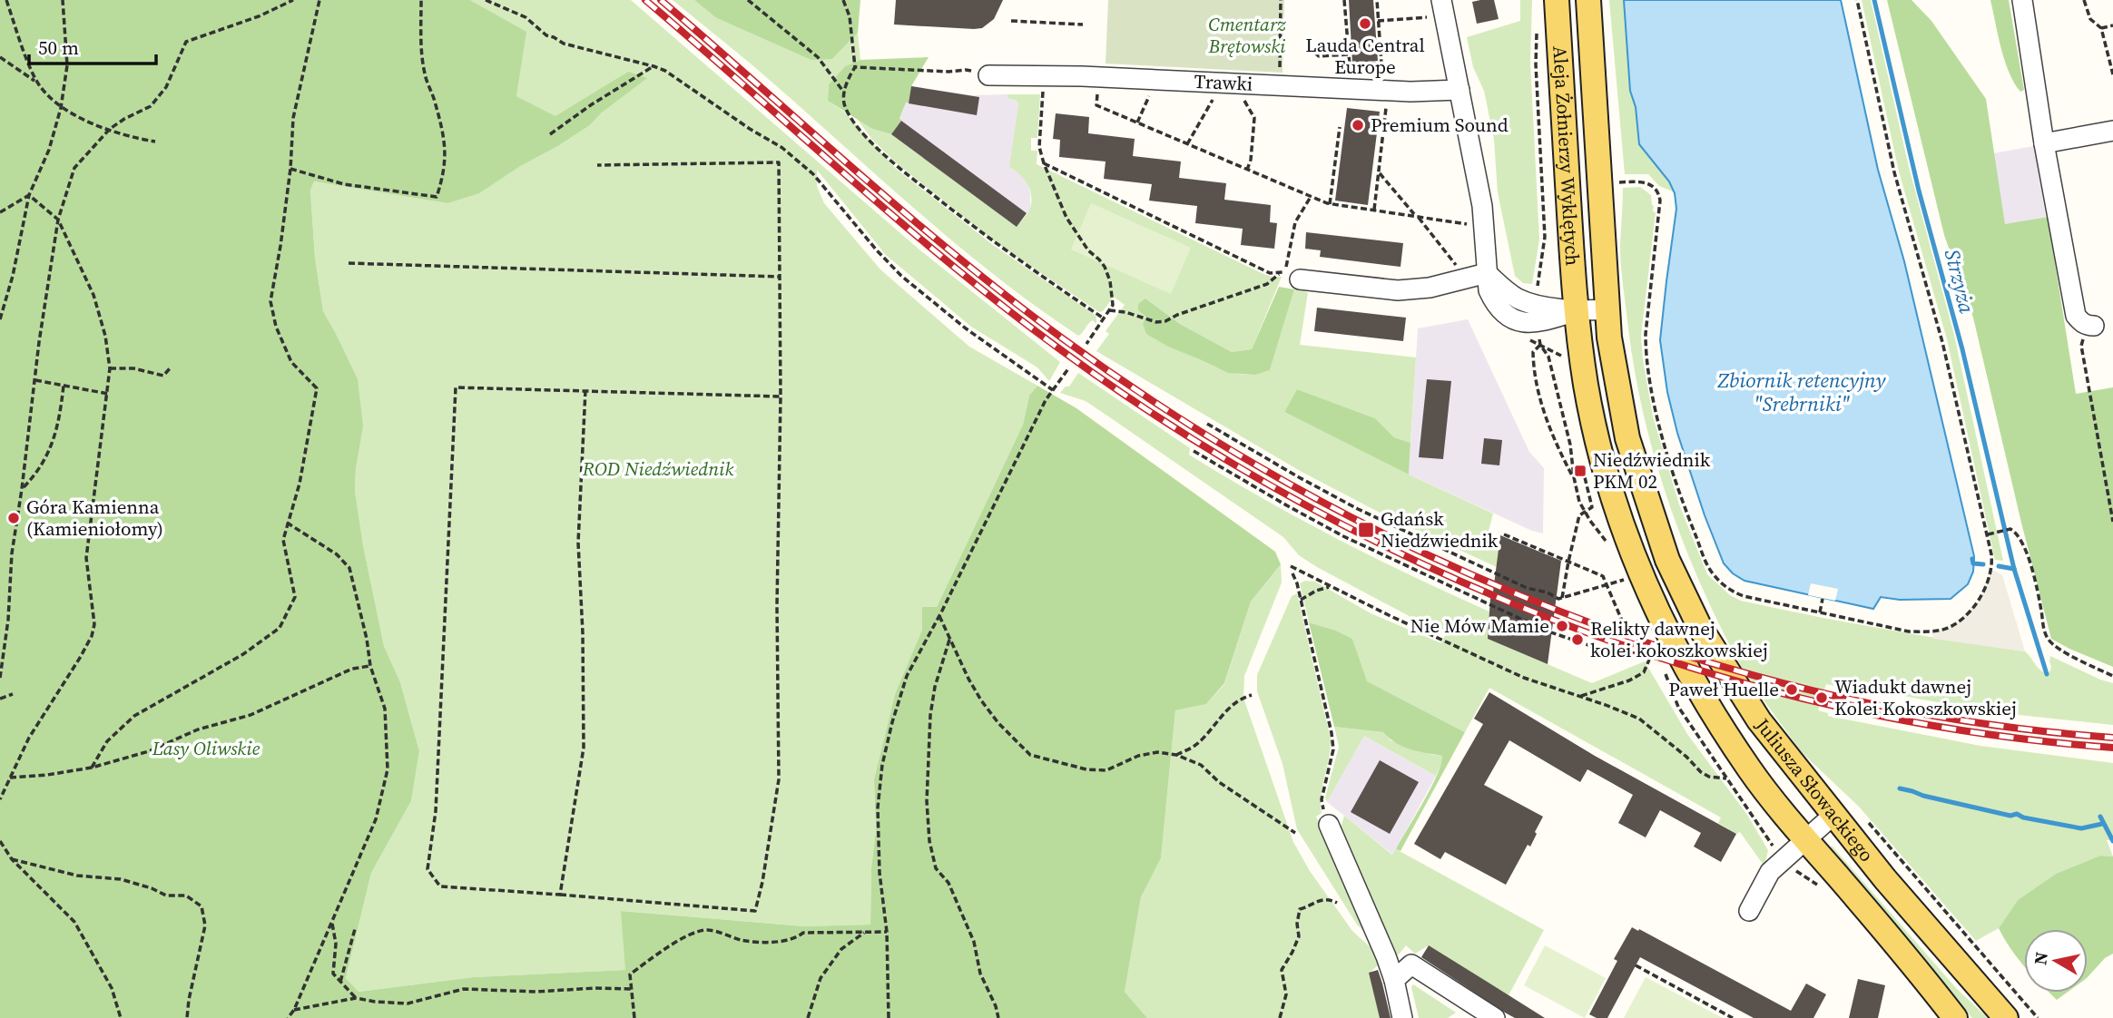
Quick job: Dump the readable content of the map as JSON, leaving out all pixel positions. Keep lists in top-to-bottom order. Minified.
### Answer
{"streets":{"main road":["Aleja Żołnierzy Wyklętych","Juliusza Słowackiego"],"street":["Trawki"]},"crossings":[["Aleja Żołnierzy Wyklętych","Juliusza Słowackiego"]],"water":["Strzyża","Zbiornik retencyjny \"Srebrniki\""],"parks":["Cmentarz Brętowski","ROD Niedźwiednik","Lasy Oliwskie"],"places":{"other":["Lauda Central Europe","Premium Sound","Góra Kamienna (Kamieniołomy)","Nie Mów Mamie","Relikty dawnej kolei kokoszkowskiej","Paweł Huelle","Wiadukt dawnej Kolei Kokoszkowskiej"],"transit":["Niedźwiednik PKM 02","Gdańsk Niedźwiednik"]},"scale_bar":"50 m","north":"left"}
